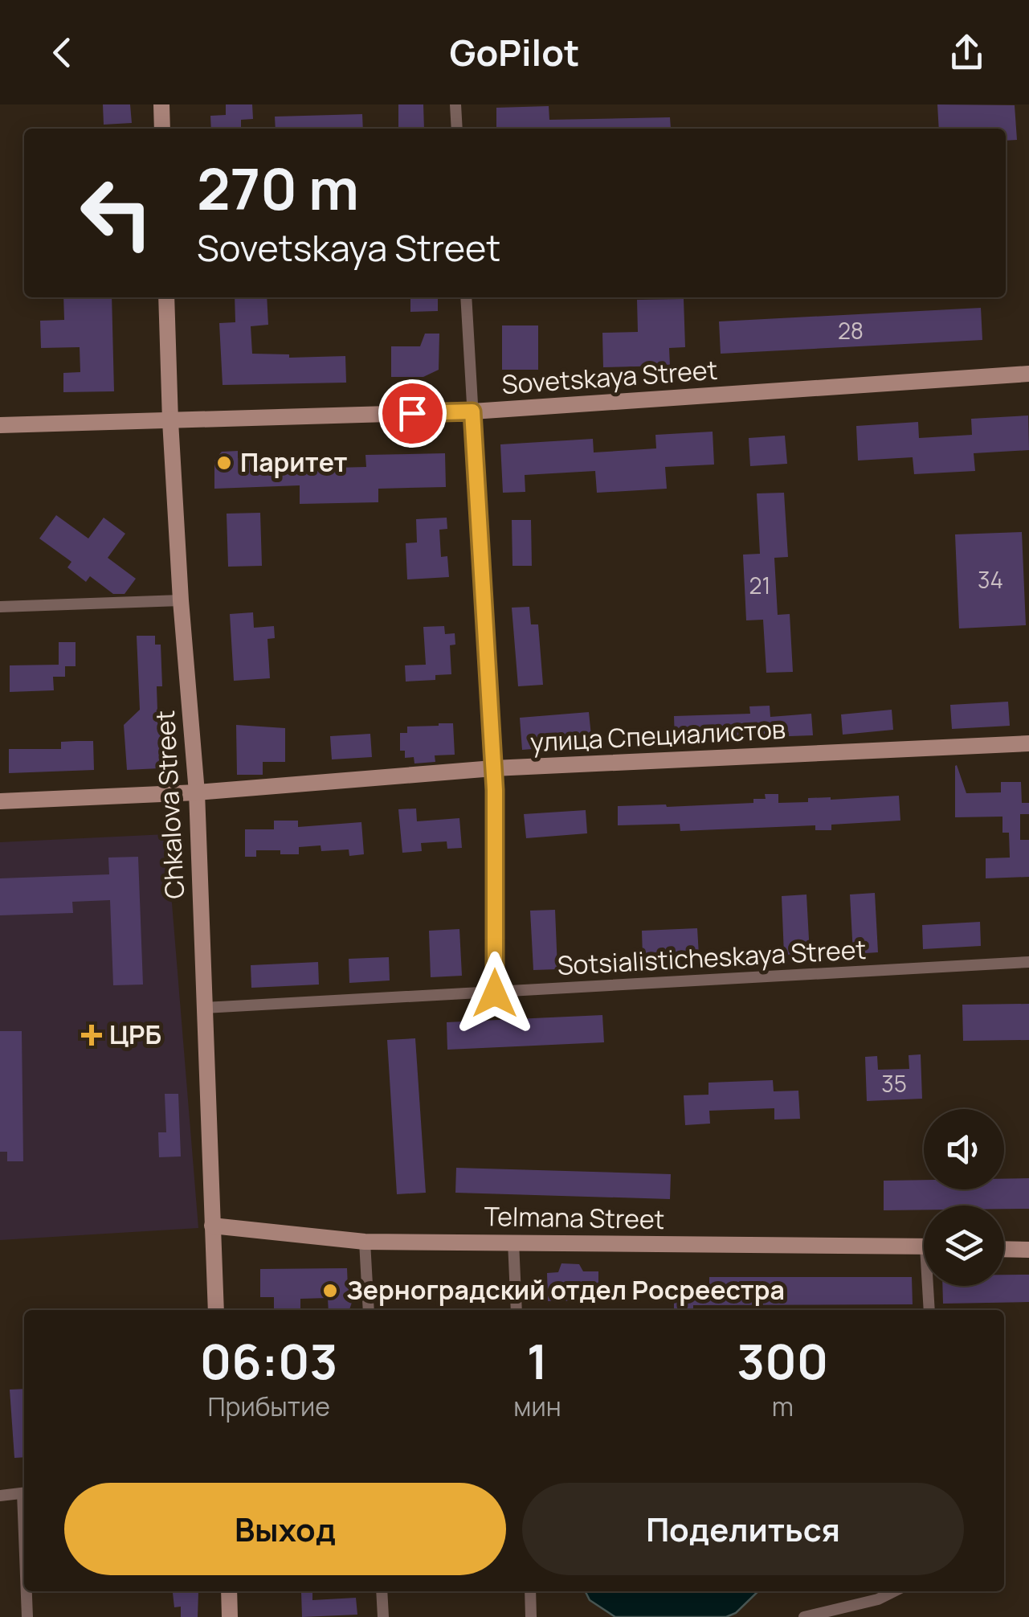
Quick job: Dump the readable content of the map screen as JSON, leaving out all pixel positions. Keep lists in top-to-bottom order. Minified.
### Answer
{"streets":{"street":["Sovetskaya Street","улица Специалистов","Chkalova Street","Sotsialisticheskaya Street","Telmana Street"]},"crossings":[["Sovetskaya Street","Chkalova Street"],["улица Специалистов","Chkalova Street"],["Chkalova Street","Sotsialisticheskaya Street"],["Chkalova Street","Telmana Street"]],"places":{"other":["Паритет","Зерноградский отдел Росреестра"],"health":["ЦРБ"]},"house_numbers":["28","34","21","35"],"page":{"header":"GoPilot","turn":["270 m","Sovetskaya Street"],"eta":["06:03","Прибытие","1","мин","300","m"],"buttons":["Выход","Поделиться"]}}
